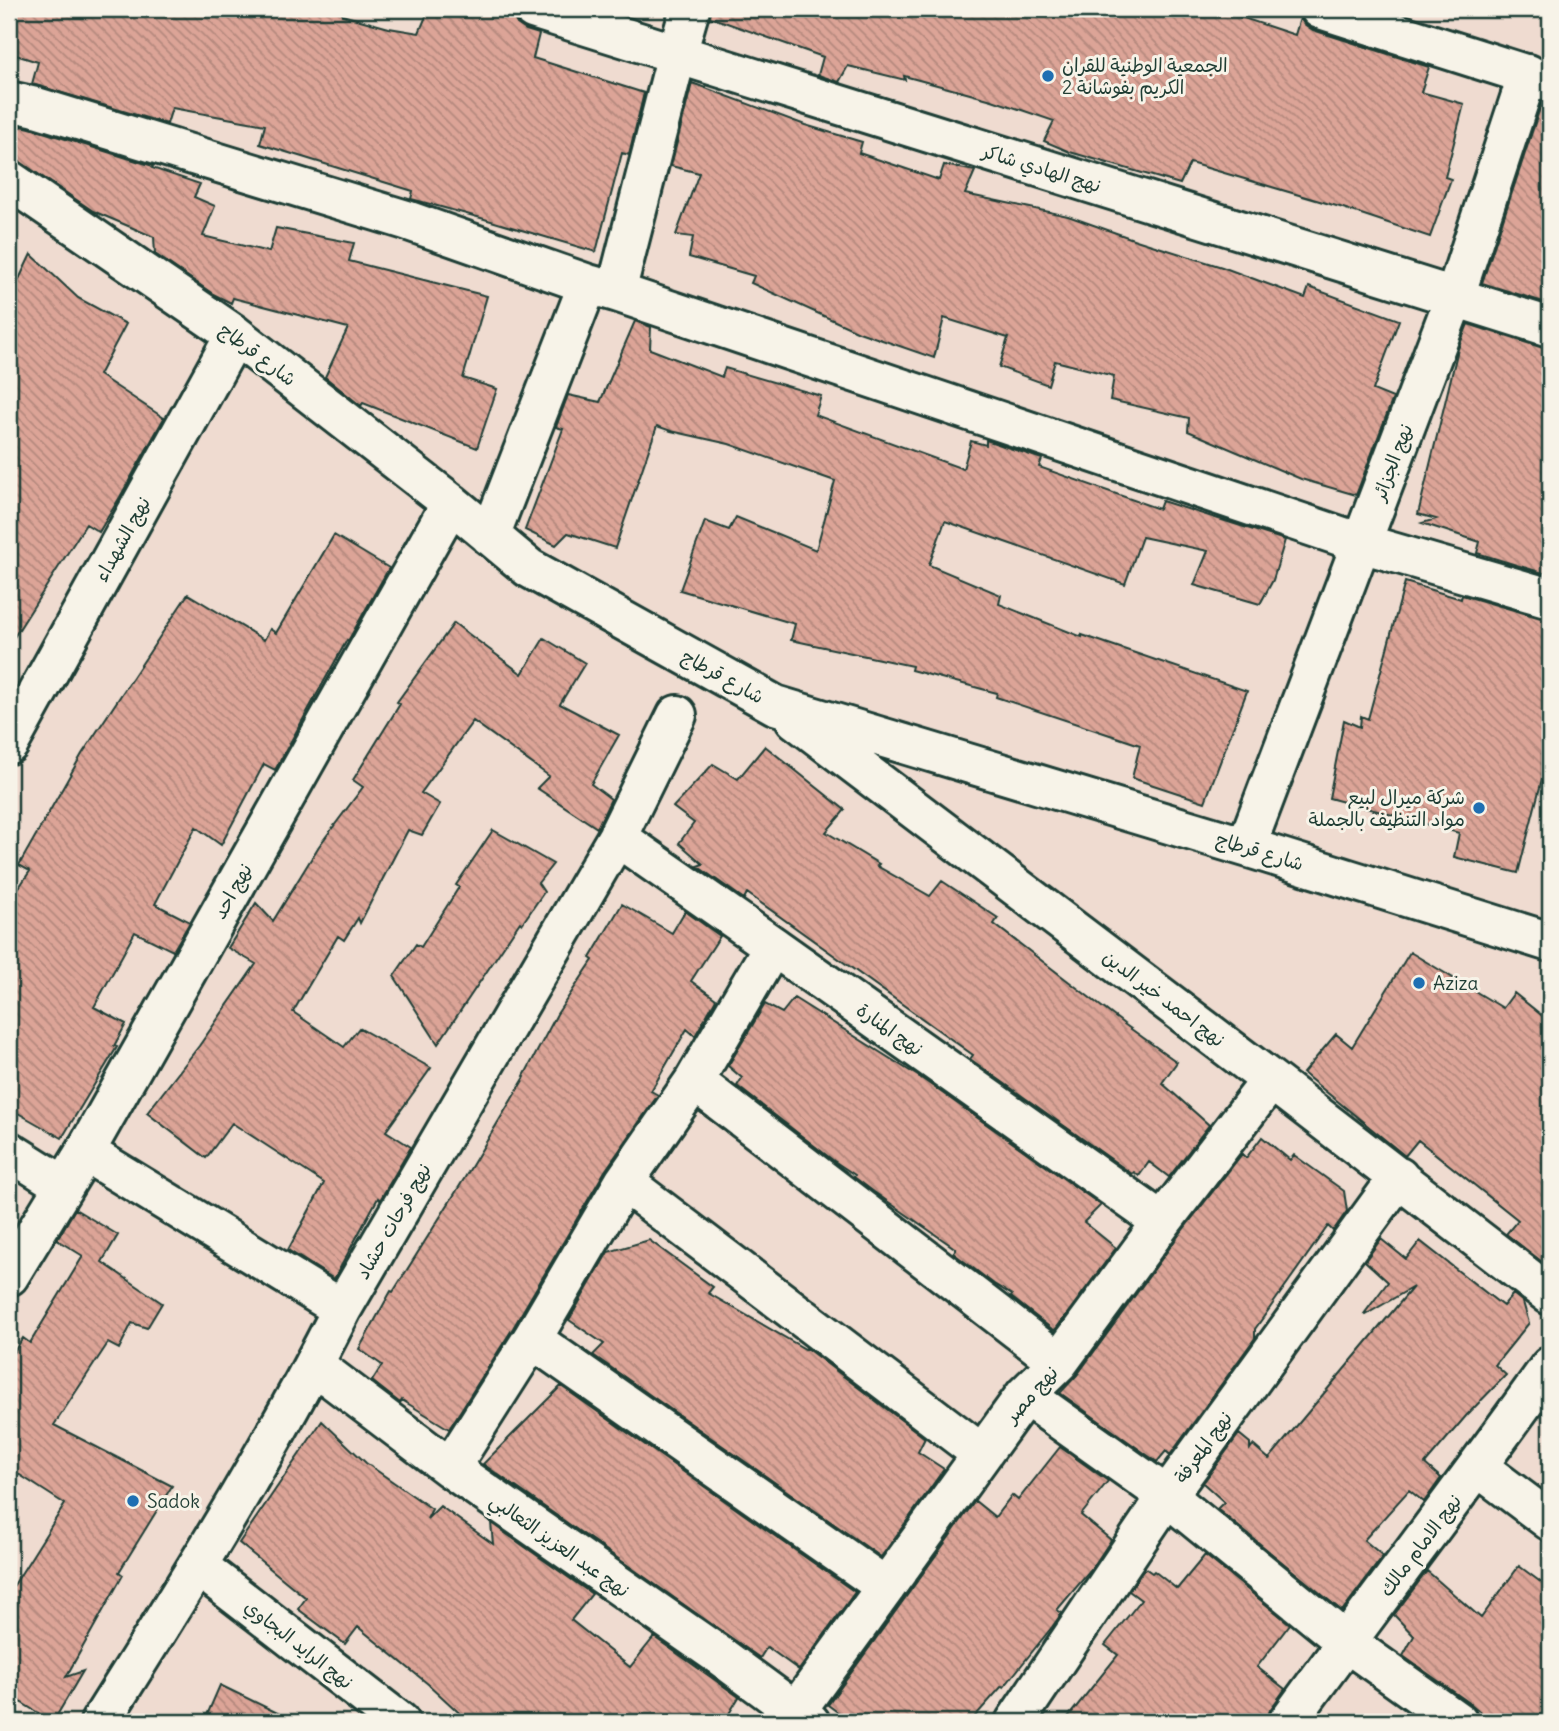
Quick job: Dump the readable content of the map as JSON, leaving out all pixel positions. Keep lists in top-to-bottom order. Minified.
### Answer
{"streets":{"street":["نهج الهادي شاكر","شارع قرطاج","نهج الجزائر","نهج الشهداء","نهج احد","نهج احمد خير الدين","نهج المنارة","نهج فرحات حشاد","نهج مصر","نهج المعرفة","نهج عبد العزيز الثعالبي","نهج الامام مالك","نهج الرايد البجاوي"]},"crossings":[["نهج الهادي شاكر","نهج الجزائر"],["شارع قرطاج","نهج الجزائر"],["شارع قرطاج","نهج الشهداء"],["شارع قرطاج","نهج احد"],["شارع قرطاج","نهج احمد خير الدين"],["نهج احمد خير الدين","نهج مصر"],["نهج احمد خير الدين","نهج المعرفة"],["نهج المنارة","نهج فرحات حشاد"],["نهج المنارة","نهج مصر"],["نهج فرحات حشاد","نهج عبد العزيز الثعالبي"],["نهج فرحات حشاد","نهج الرايد البجاوي"],["نهج مصر","نهج عبد العزيز الثعالبي"]],"places":["الجمعية الوطنية للقران الكريم بفوشانة 2","شركة ميرال لبيع مواد التنظيف بالجملة","Aziza","Sadok"]}
